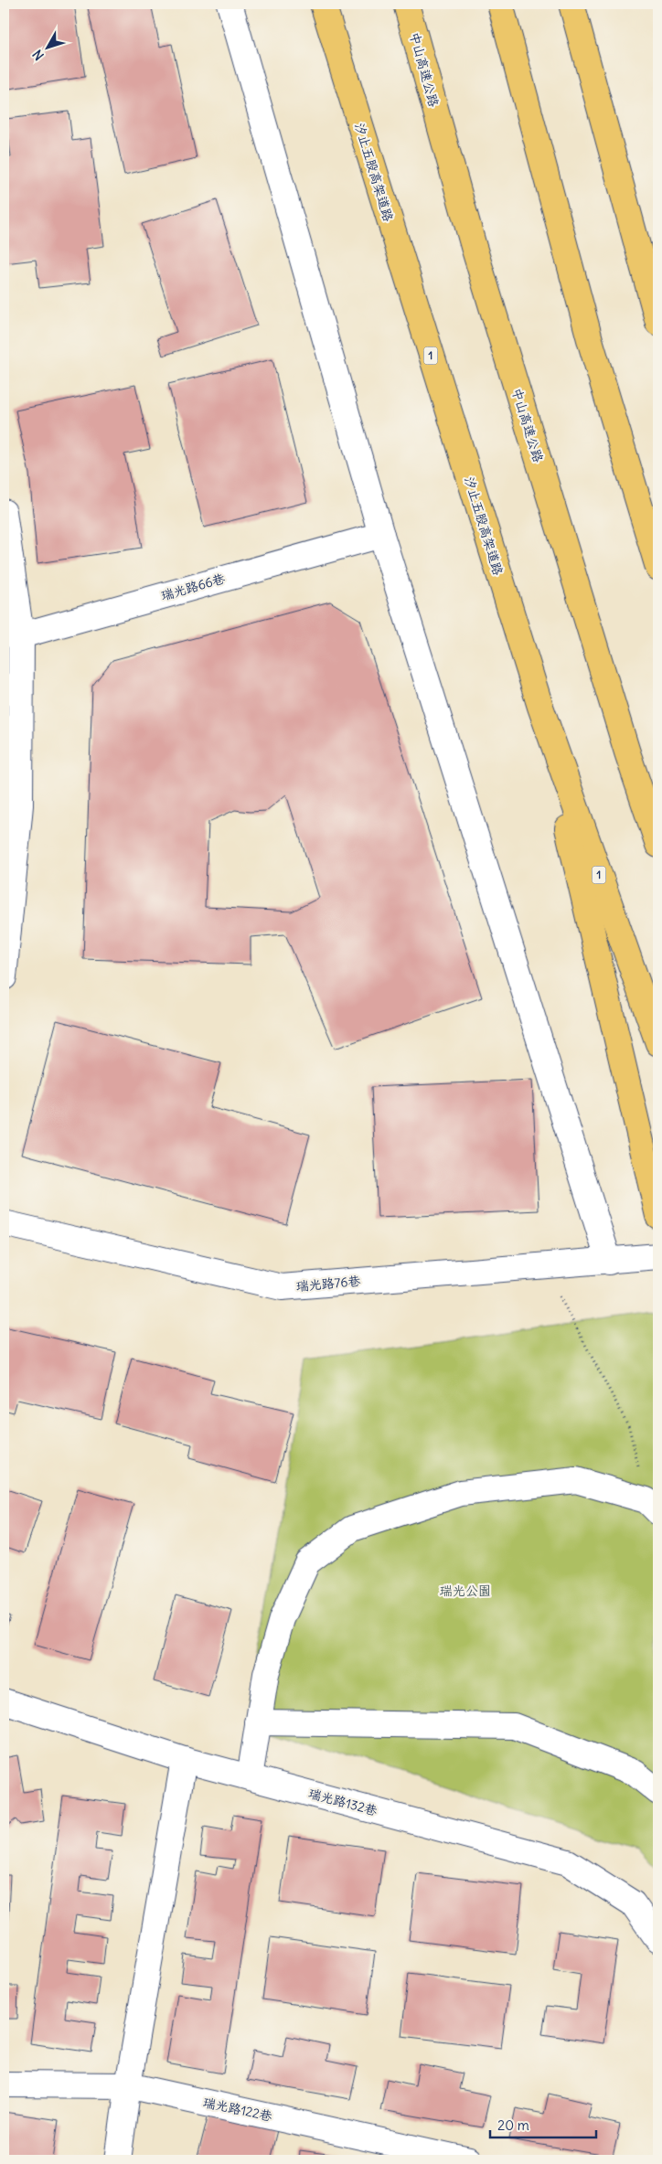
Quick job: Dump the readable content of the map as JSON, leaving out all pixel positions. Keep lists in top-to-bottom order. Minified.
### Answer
{"streets":{"highway":["中山高速公路","汐止五股高架道路","1"],"street":["瑞光路66巷","瑞光路76巷","瑞光路132巷","瑞光路122巷"]},"parks":["瑞光公園"],"scale_bar":"20 m","north":"bottom left"}
